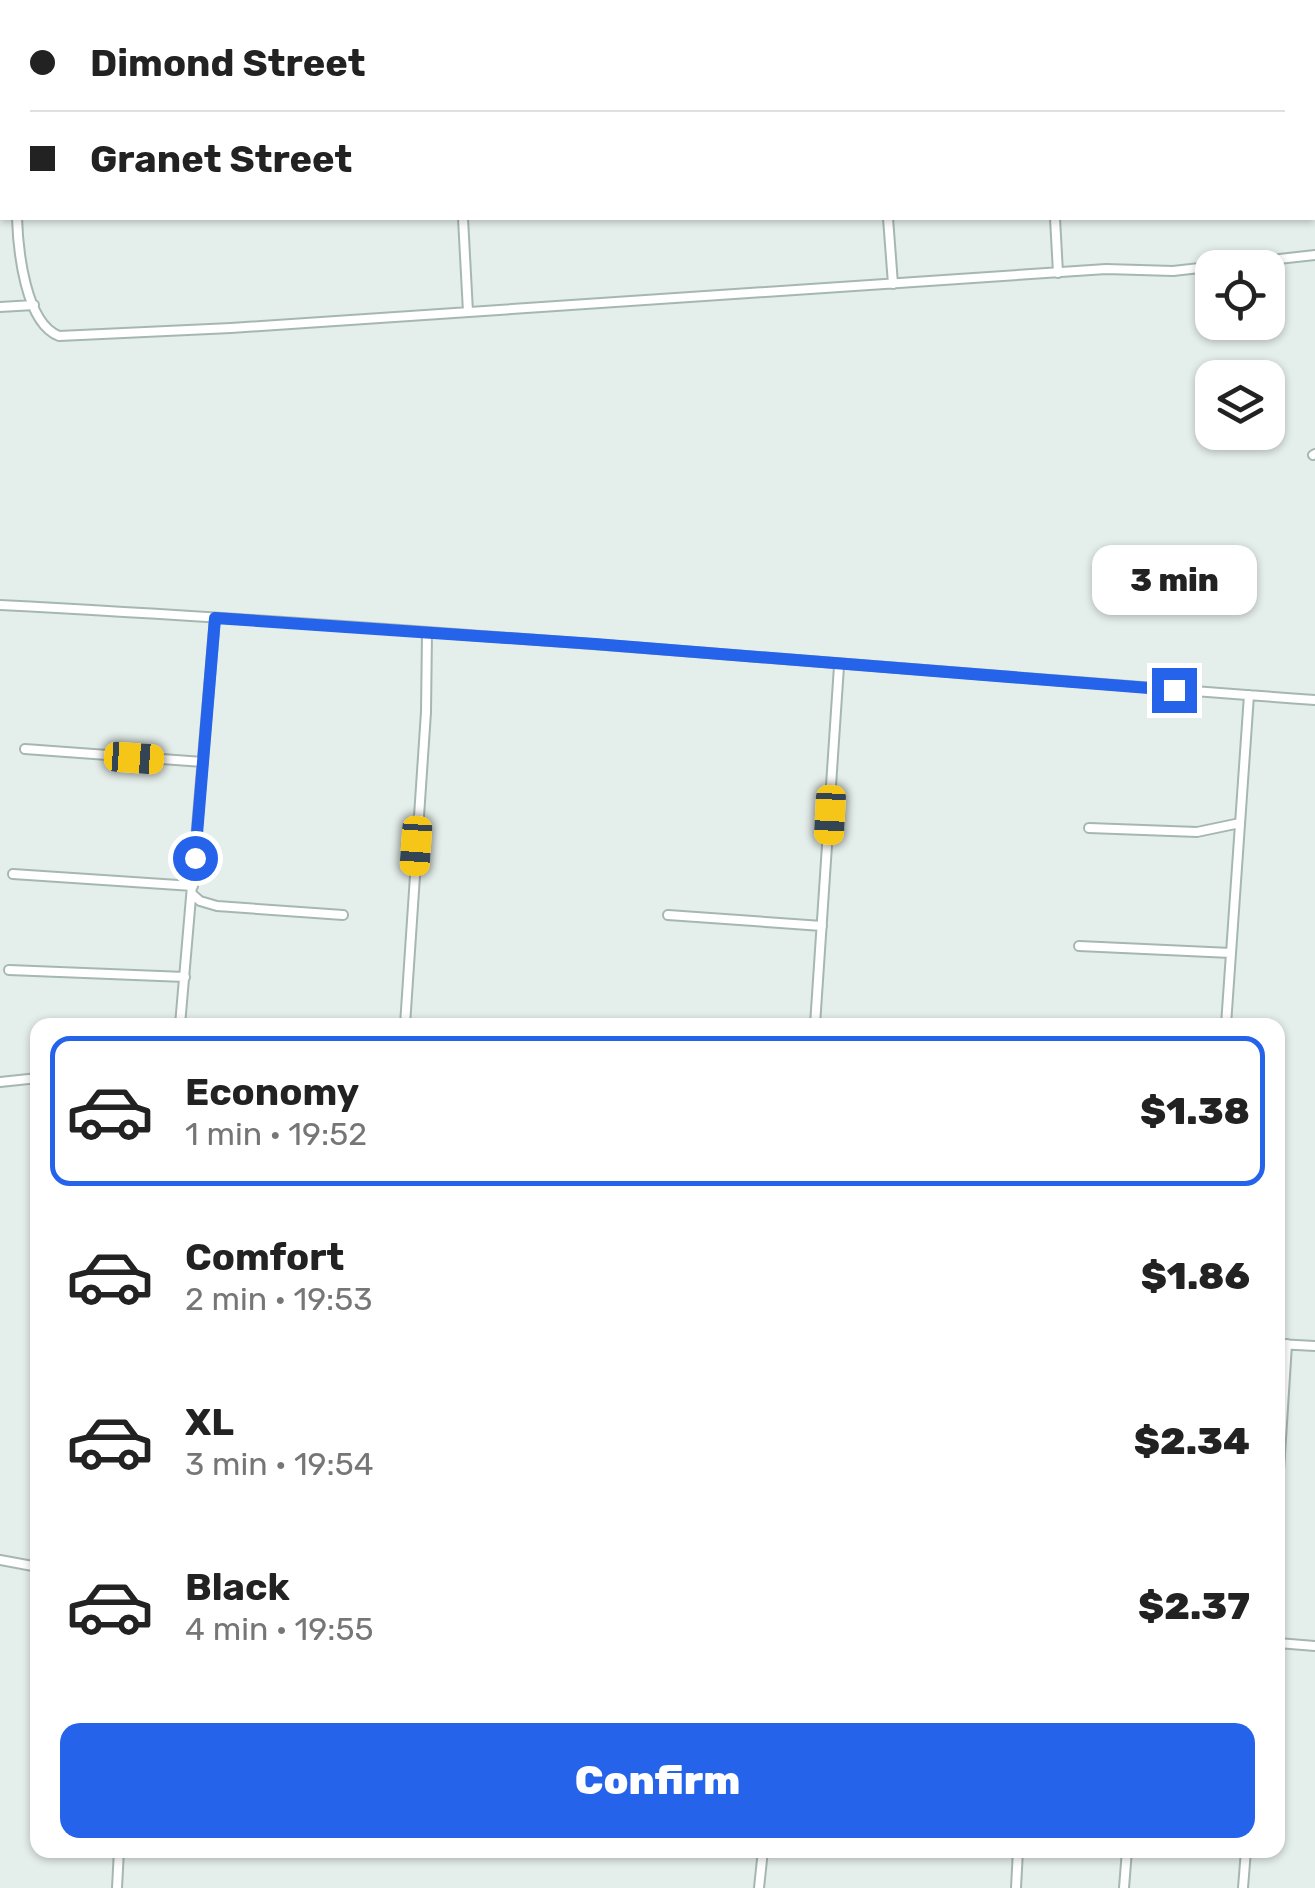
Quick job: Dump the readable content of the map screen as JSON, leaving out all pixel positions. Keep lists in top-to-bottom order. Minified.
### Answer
{"page":{"banner":["Dimond Street","Granet Street"],"bubble":"3 min","list":[{"name":"Economy","note":"1 min · 19:52","value":"$1.38"},{"name":"Comfort","note":"2 min · 19:53","value":"$1.86"},{"name":"XL","note":"3 min · 19:54","value":"$2.34"},{"name":"Black","note":"4 min · 19:55","value":"$2.37"}],"buttons":"Confirm"}}
